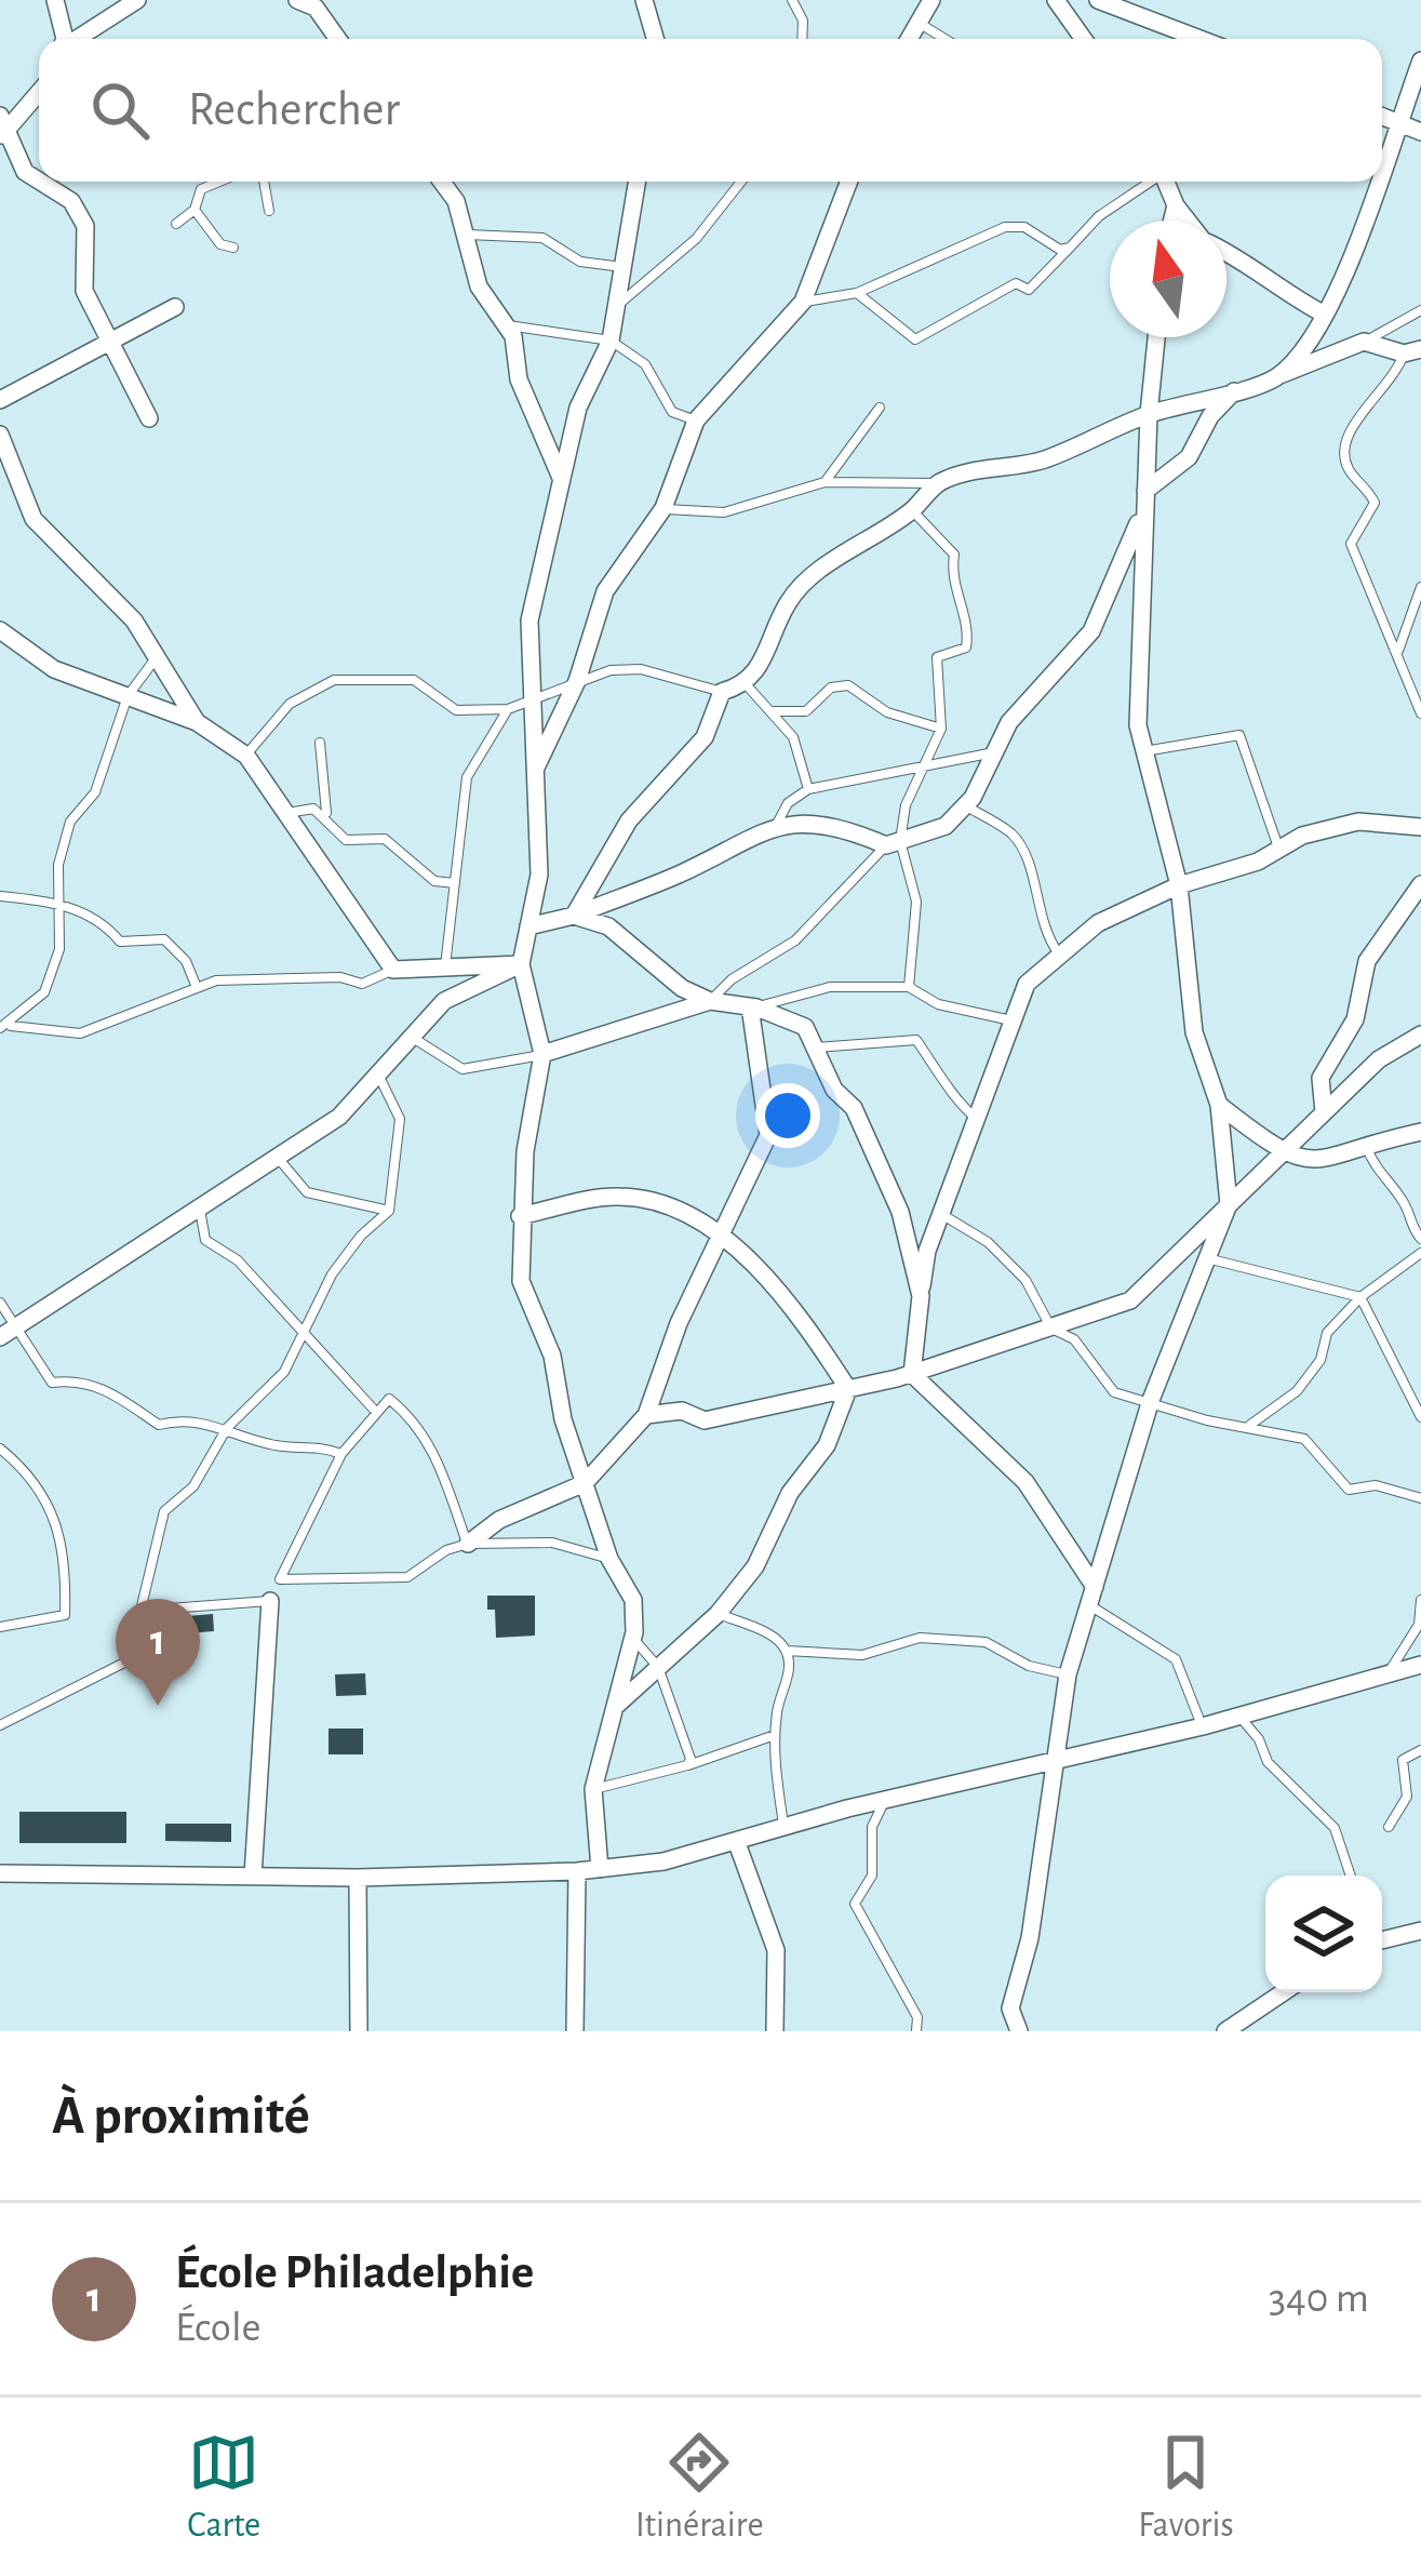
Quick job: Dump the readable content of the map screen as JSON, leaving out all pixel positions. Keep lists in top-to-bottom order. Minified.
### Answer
{"north":"top","page":{"search":"Rechercher","pins":"1","heading":"À proximité","list":[{"mark":"1","name":"École Philadelphie","note":"École","value":"340 m"}],"nav":["Carte","Itinéraire","Favoris"]}}
